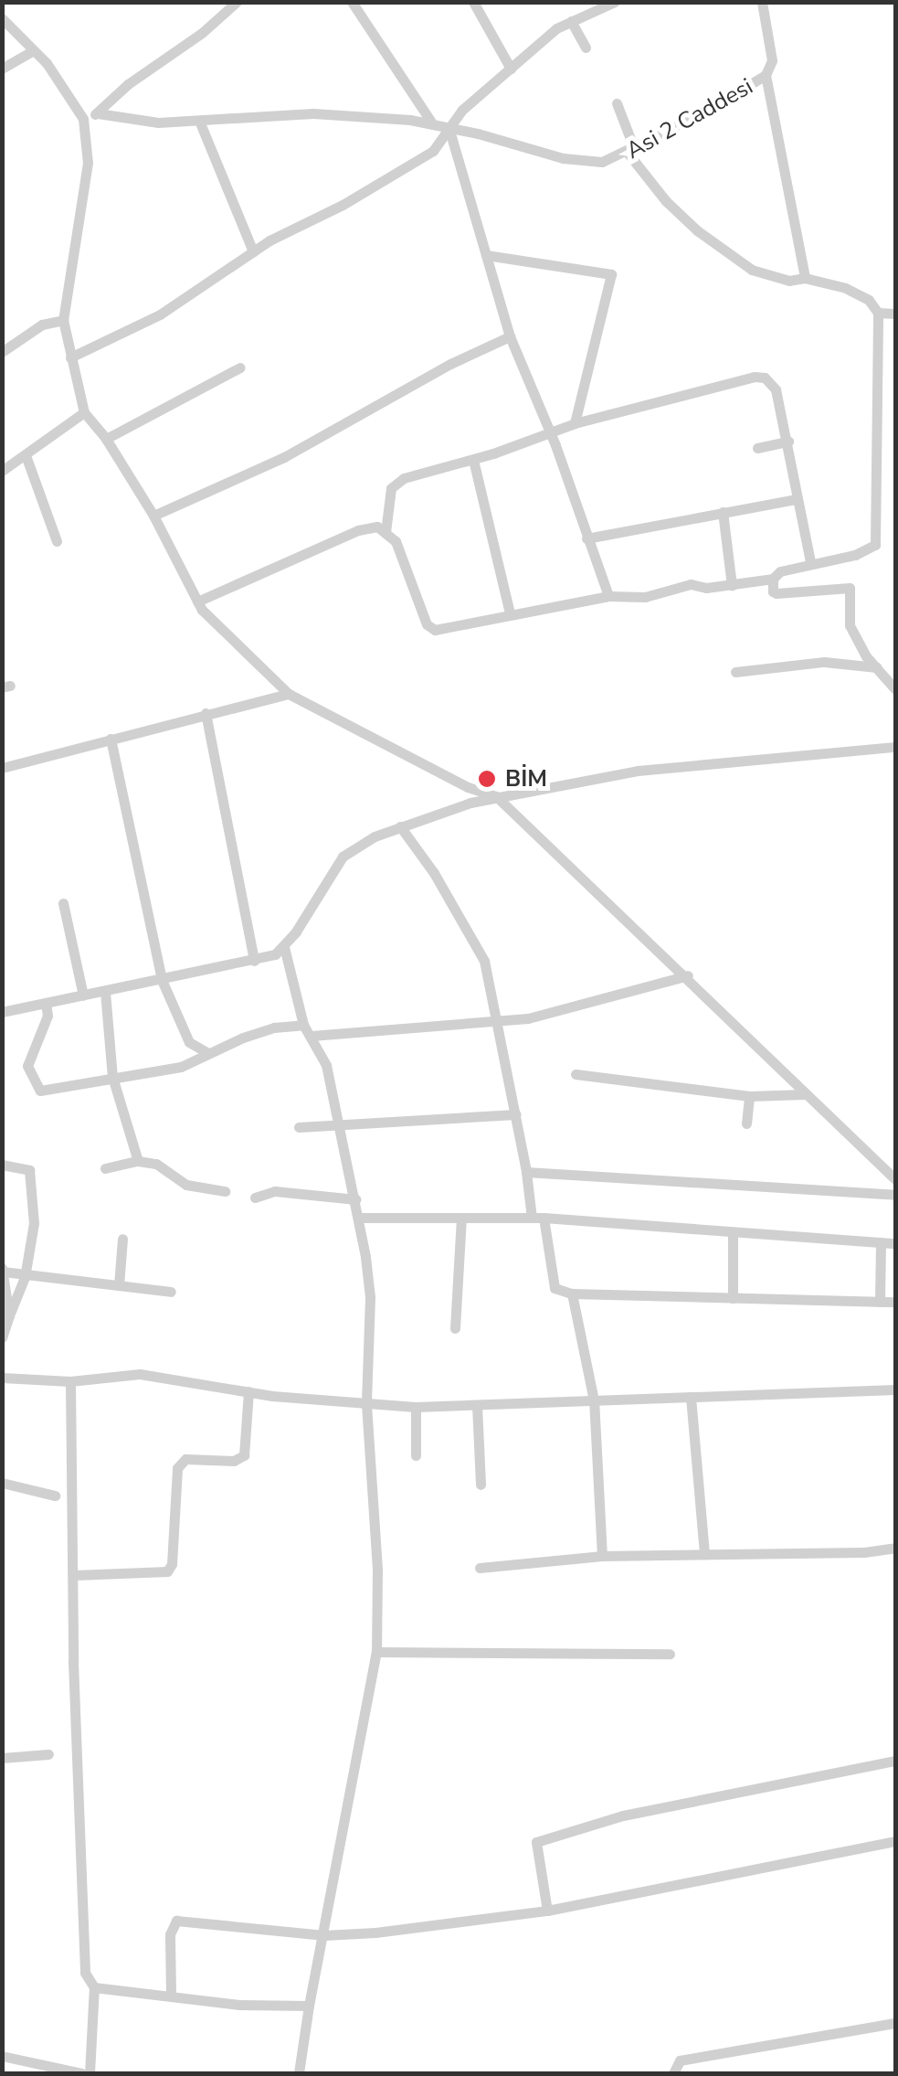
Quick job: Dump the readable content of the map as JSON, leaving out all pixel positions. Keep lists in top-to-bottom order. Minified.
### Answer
{"streets":{"street":["Asi 2 Caddesi"]},"places":["BİM"]}
